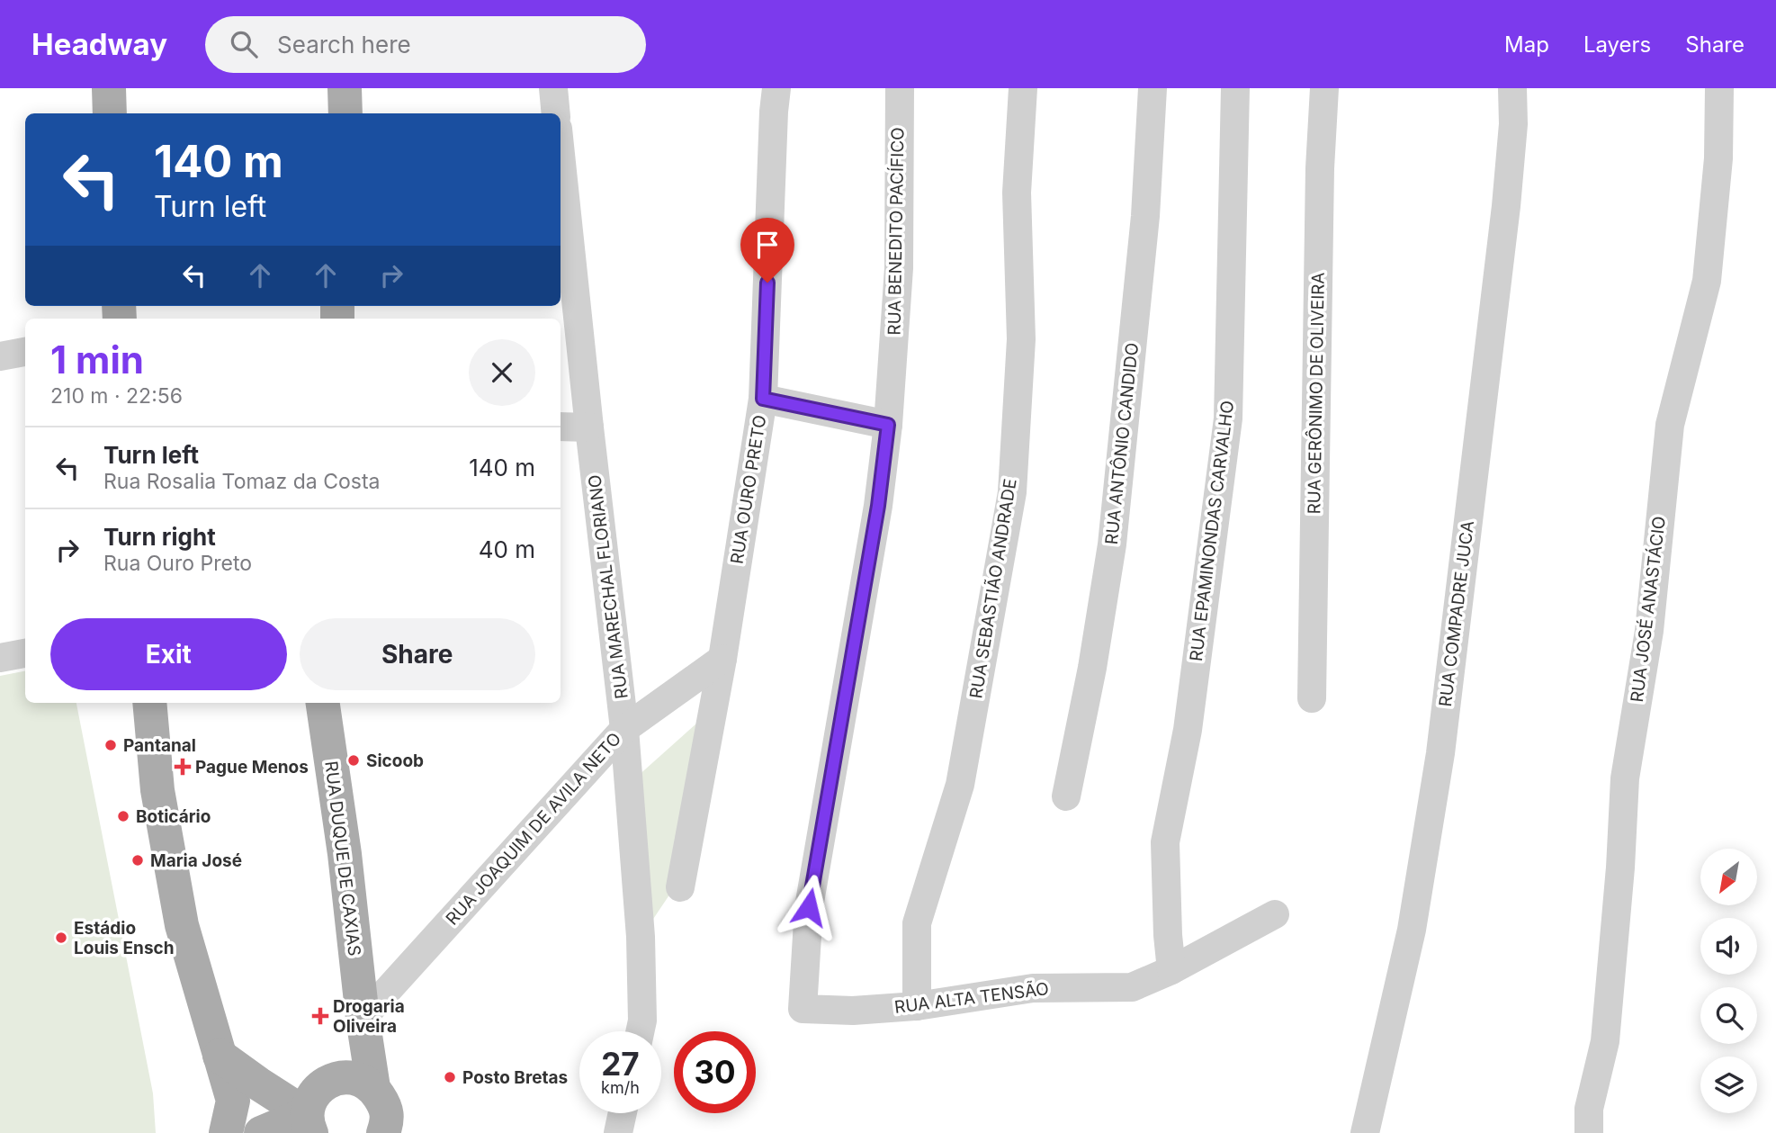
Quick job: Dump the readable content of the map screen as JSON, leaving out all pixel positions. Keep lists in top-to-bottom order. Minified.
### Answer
{"streets":{"main road":["RUA DUQUE DE CAXIAS"],"street":["RUA BENEDITO PACÍFICO","RUA GERÔNIMO DE OLIVEIRA","RUA ANTÔNIO CANDIDO","RUA OURO PRETO","RUA EPAMINONDAS CARVALHO","RUA MARECHAL FLORIANO","RUA SEBASTIÃO ANDRADE","RUA JOSÉ ANASTÁCIO","RUA COMPADRE JUCA","RUA JOAQUIM DE AVILA NETO","RUA ALTA TENSÃO"]},"crossings":[["RUA BENEDITO PACÍFICO","RUA ALTA TENSÃO"],["RUA OURO PRETO","RUA JOAQUIM DE AVILA NETO"],["RUA EPAMINONDAS CARVALHO","RUA ALTA TENSÃO"],["RUA MARECHAL FLORIANO","RUA JOAQUIM DE AVILA NETO"],["RUA SEBASTIÃO ANDRADE","RUA ALTA TENSÃO"],["RUA JOAQUIM DE AVILA NETO","RUA DUQUE DE CAXIAS"]],"places":{"other":["Pantanal","Sicoob","Boticário","Maria José","Estádio Louis Ensch","Posto Bretas"],"health":["Pague Menos","Drogaria Oliveira"]},"north":"bottom left","page":{"header":"Headway","search":"Search here","nav":["Map","Layers","Share"],"turn":["140 m","Turn left"],"heading":["1 min","210 m · 22:56"],"list":[{"name":"Turn left","note":"Rua Rosalia Tomaz da Costa","value":"140 m"},{"name":"Turn right","note":"Rua Ouro Preto","value":"40 m"}],"buttons":["Exit","Share"],"speed":"27 km/h","limit":"30"}}
